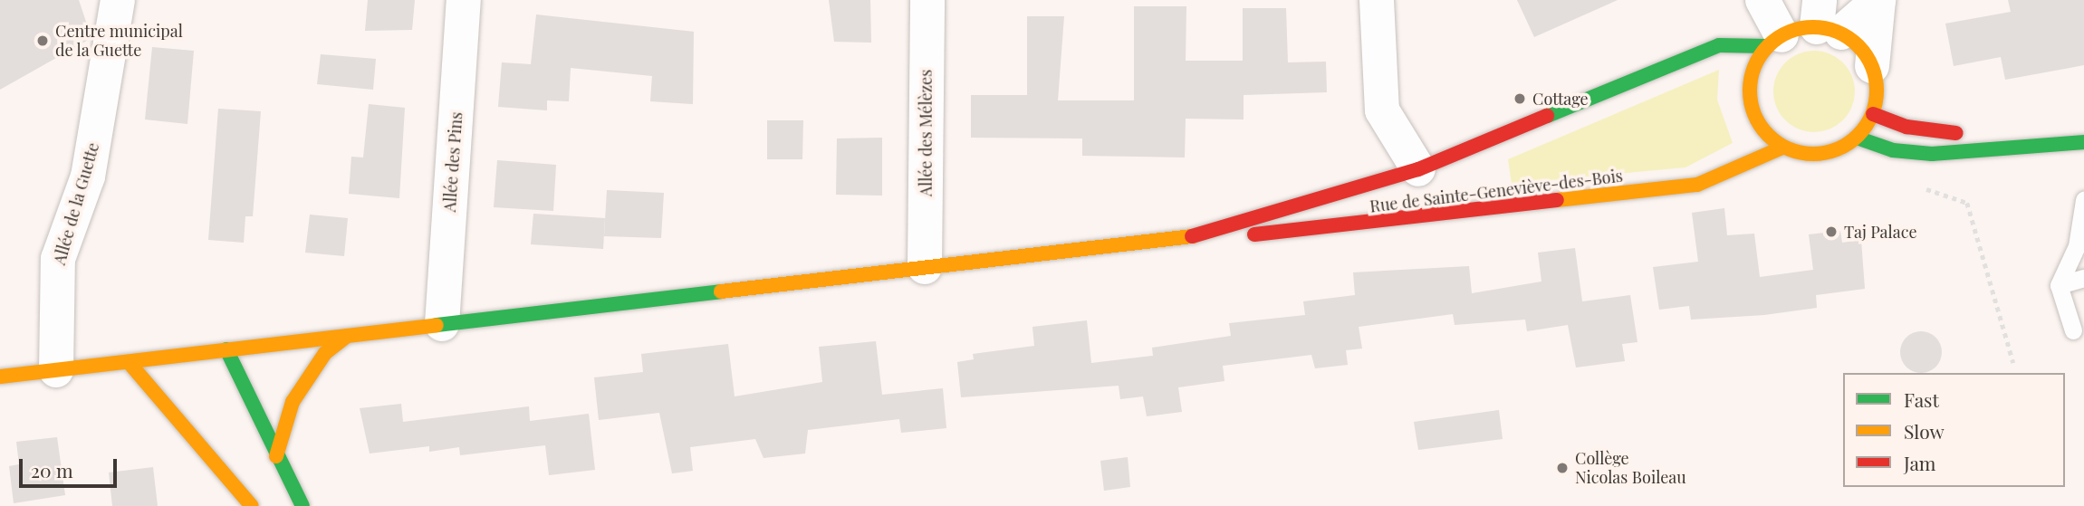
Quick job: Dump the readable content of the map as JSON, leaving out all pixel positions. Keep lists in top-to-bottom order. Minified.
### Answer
{"streets":{"main road":["Rue de Sainte-Geneviève-des-Bois"],"street":["Allée des Mélèzes","Allée des Pins","Allée de la Guette"]},"places":["Centre municipal de la Guette","Cottage","Taj Palace","Collège Nicolas Boileau"],"legend":["Fast","Slow","Jam"],"scale_bar":"20 m"}
